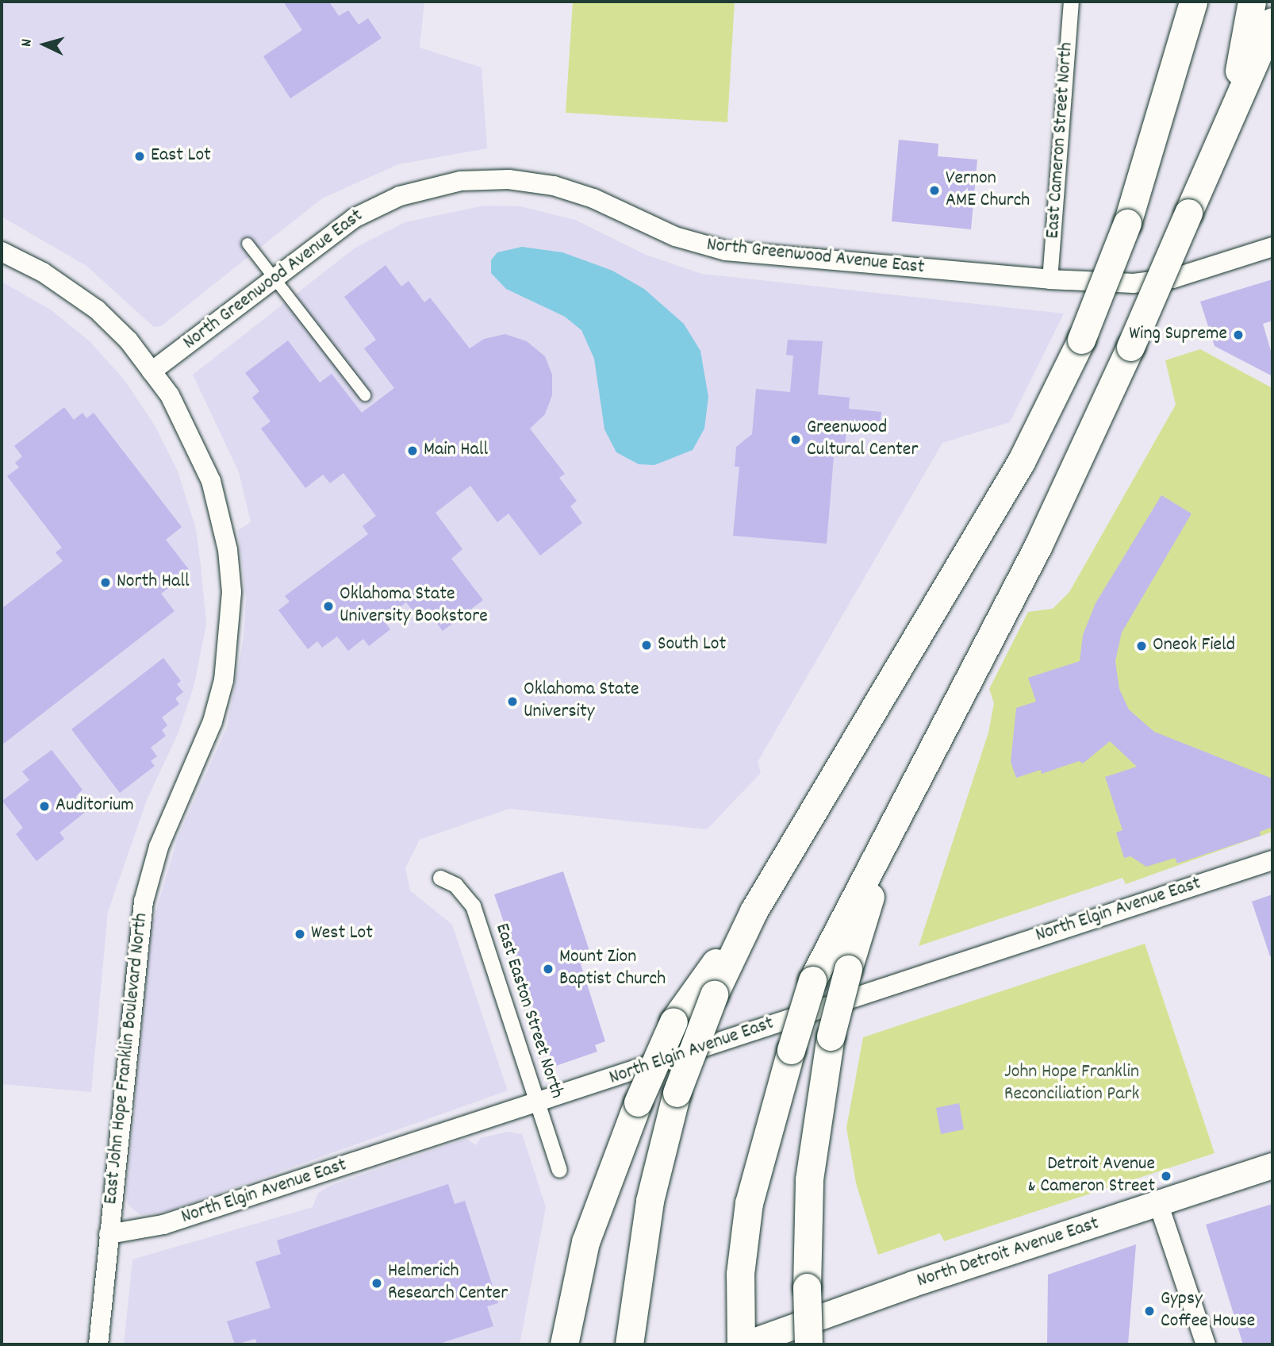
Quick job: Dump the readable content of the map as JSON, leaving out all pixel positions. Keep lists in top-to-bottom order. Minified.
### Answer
{"streets":{"main road":["North Detroit Avenue East"],"street":["East Cameron Street North","North Greenwood Avenue East","North Elgin Avenue East","East Easton Street North","East John Hope Franklin Boulevard North"]},"crossings":[["East Cameron Street North","North Greenwood Avenue East"],["North Greenwood Avenue East","East John Hope Franklin Boulevard North"],["North Elgin Avenue East","East Easton Street North"],["North Elgin Avenue East","East John Hope Franklin Boulevard North"]],"parks":["John Hope Franklin Reconciliation Park"],"places":["East Lot","Vernon AME Church","Wing Supreme","Greenwood Cultural Center","Main Hall","North Hall","Oklahoma State University Bookstore","South Lot","Oneok Field","Oklahoma State University","Auditorium","West Lot","Mount Zion Baptist Church","Detroit Avenue & Cameron Street","Helmerich Research Center","Gypsy Coffee House"],"north":"left"}
